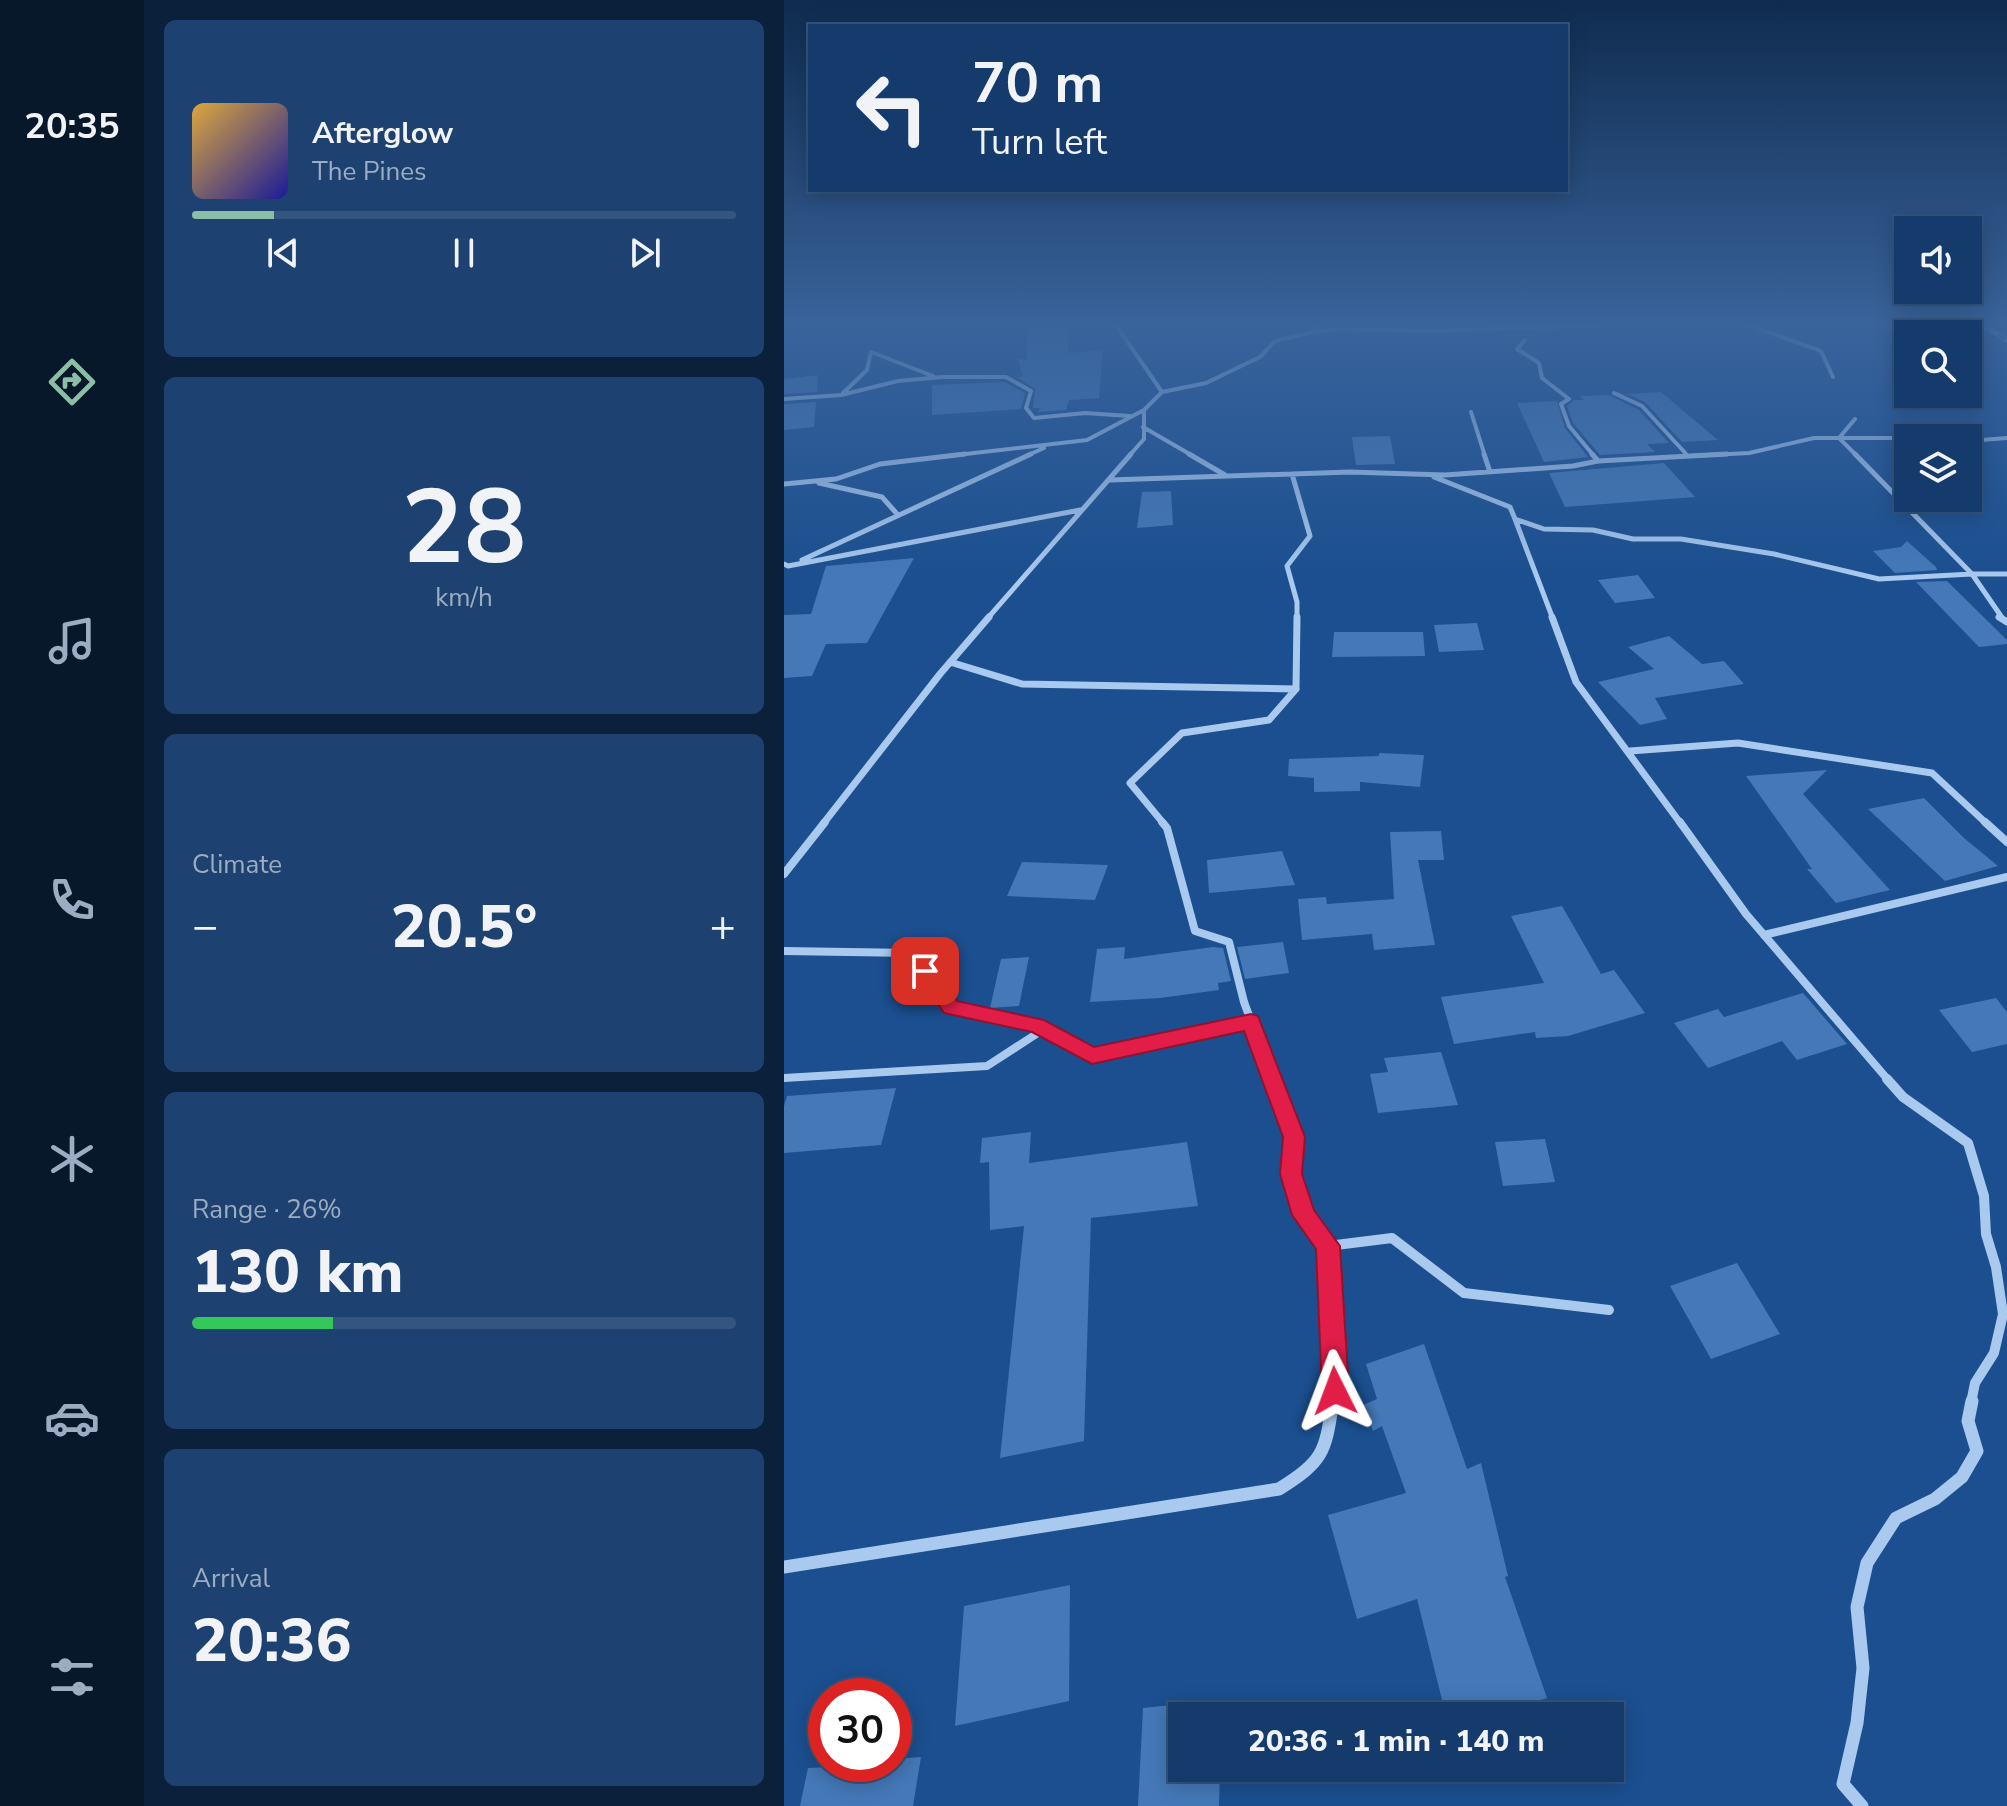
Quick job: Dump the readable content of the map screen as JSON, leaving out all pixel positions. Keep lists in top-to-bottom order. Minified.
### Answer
{"page":{"tabs":"20:35","turn":["70 m","Turn left"],"song":["Afterglow","The Pines"],"tile":[["28","km/h"],"Climate",["Range · 26%","130 km"],["Arrival","20:36"]],"heat":["−","20.5°","+"],"limit":"30","trip":"20:36 · 1 min · 140 m"}}
